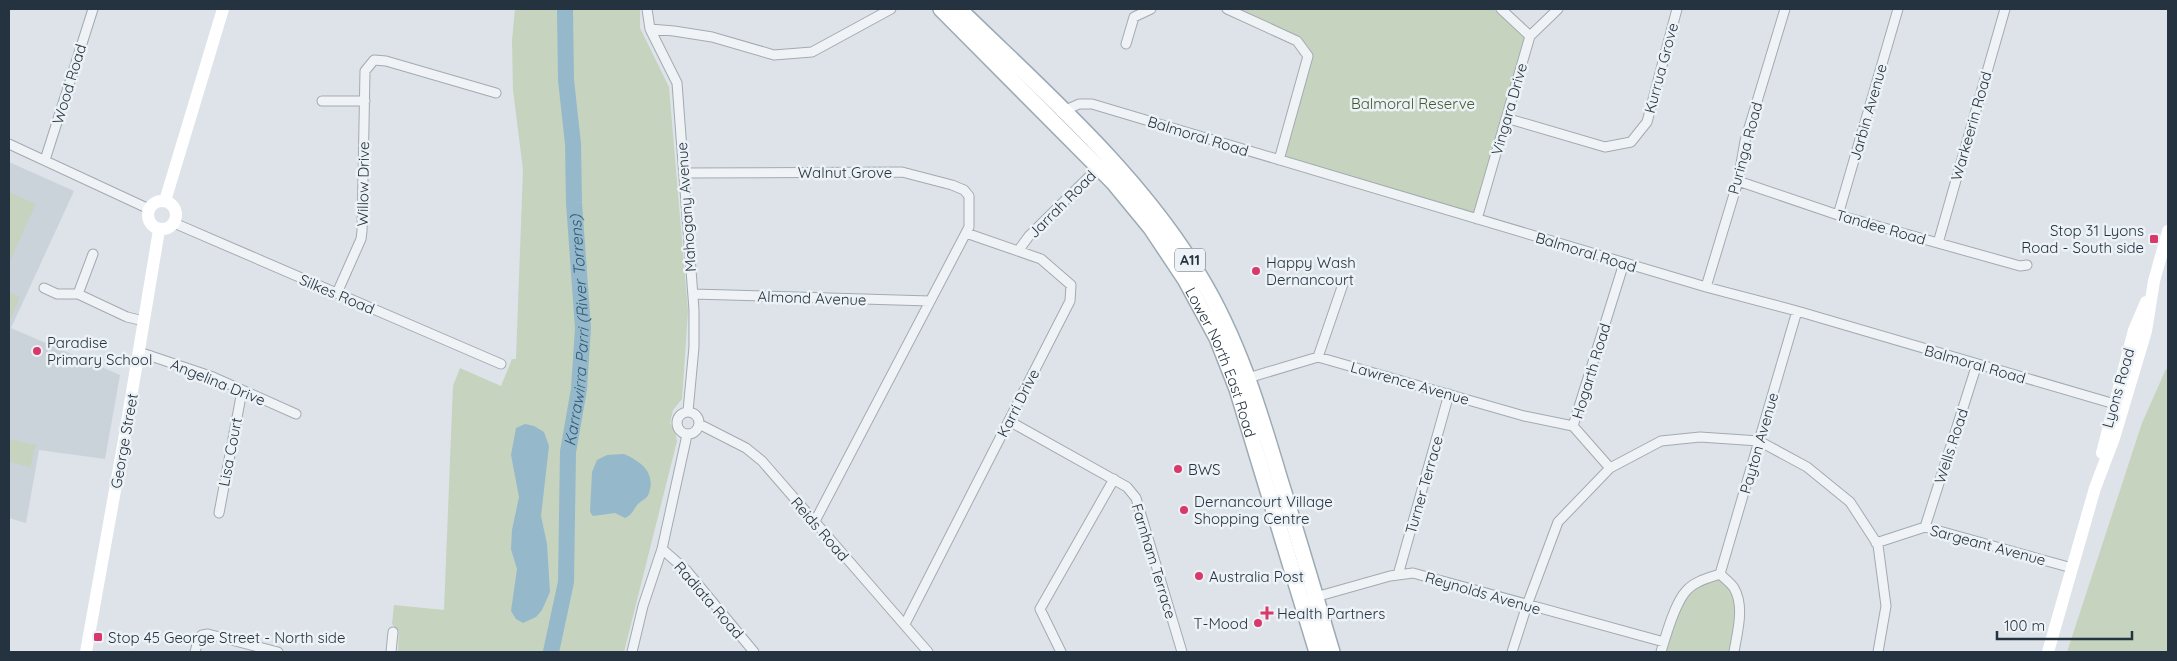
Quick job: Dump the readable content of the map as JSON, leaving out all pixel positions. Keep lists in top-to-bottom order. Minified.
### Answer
{"streets":{"main road":["A11","Lower North East Road"],"street":["Kurrua Grove","Wood Road","Vingara Drive","Jarbin Avenue","Warkeerin Road","Balmoral Road","Puringa Road","Walnut Grove","Willow Drive","Jarrah Road","Mahogany Avenue","Tandee Road","Silkes Road","Almond Avenue","Hogarth Road","Angelina Drive","Lawrence Avenue","Lyons Road","Karri Drive","George Street","Payton Avenue","Wells Road","Lisa Court","Turner Terrace","Reids Road","Sargeant Avenue","Farnham Terrace","Reynolds Avenue","Radiata Road"]},"crossings":[["Kurrua Grove","Vingara Drive"],["Vingara Drive","Balmoral Road"],["Jarbin Avenue","Tandee Road"],["Warkeerin Road","Tandee Road"],["Balmoral Road","Puringa Road"],["Balmoral Road","Lower North East Road"],["Balmoral Road","Hogarth Road"],["Balmoral Road","Lyons Road"],["Balmoral Road","Payton Avenue"],["Balmoral Road","Wells Road"],["Puringa Road","Tandee Road"],["Walnut Grove","Mahogany Avenue"],["Walnut Grove","Karri Drive"],["Willow Drive","Silkes Road"],["Jarrah Road","Lower North East Road"],["Jarrah Road","Karri Drive"],["Mahogany Avenue","Almond Avenue"],["Mahogany Avenue","Reids Road"],["Silkes Road","George Street"],["Lower North East Road","Reynolds Avenue"],["Hogarth Road","Lawrence Avenue"],["Angelina Drive","George Street"],["Angelina Drive","Lisa Court"],["Lawrence Avenue","Turner Terrace"],["Lyons Road","Sargeant Avenue"],["Karri Drive","Reids Road"],["Karri Drive","Farnham Terrace"],["Wells Road","Sargeant Avenue"],["Turner Terrace","Reynolds Avenue"]],"water":["Karrawirra Parri (River Torrens)"],"parks":["Balmoral Reserve"],"places":{"transit":["Stop 31 Lyons Road - South side","Stop 45 George Street - North side"],"other":["Happy Wash Dernancourt","Paradise Primary School","BWS","Dernancourt Village Shopping Centre","Australia Post","T-Mood"],"health":["Health Partners"]},"scale_bar":"100 m"}
